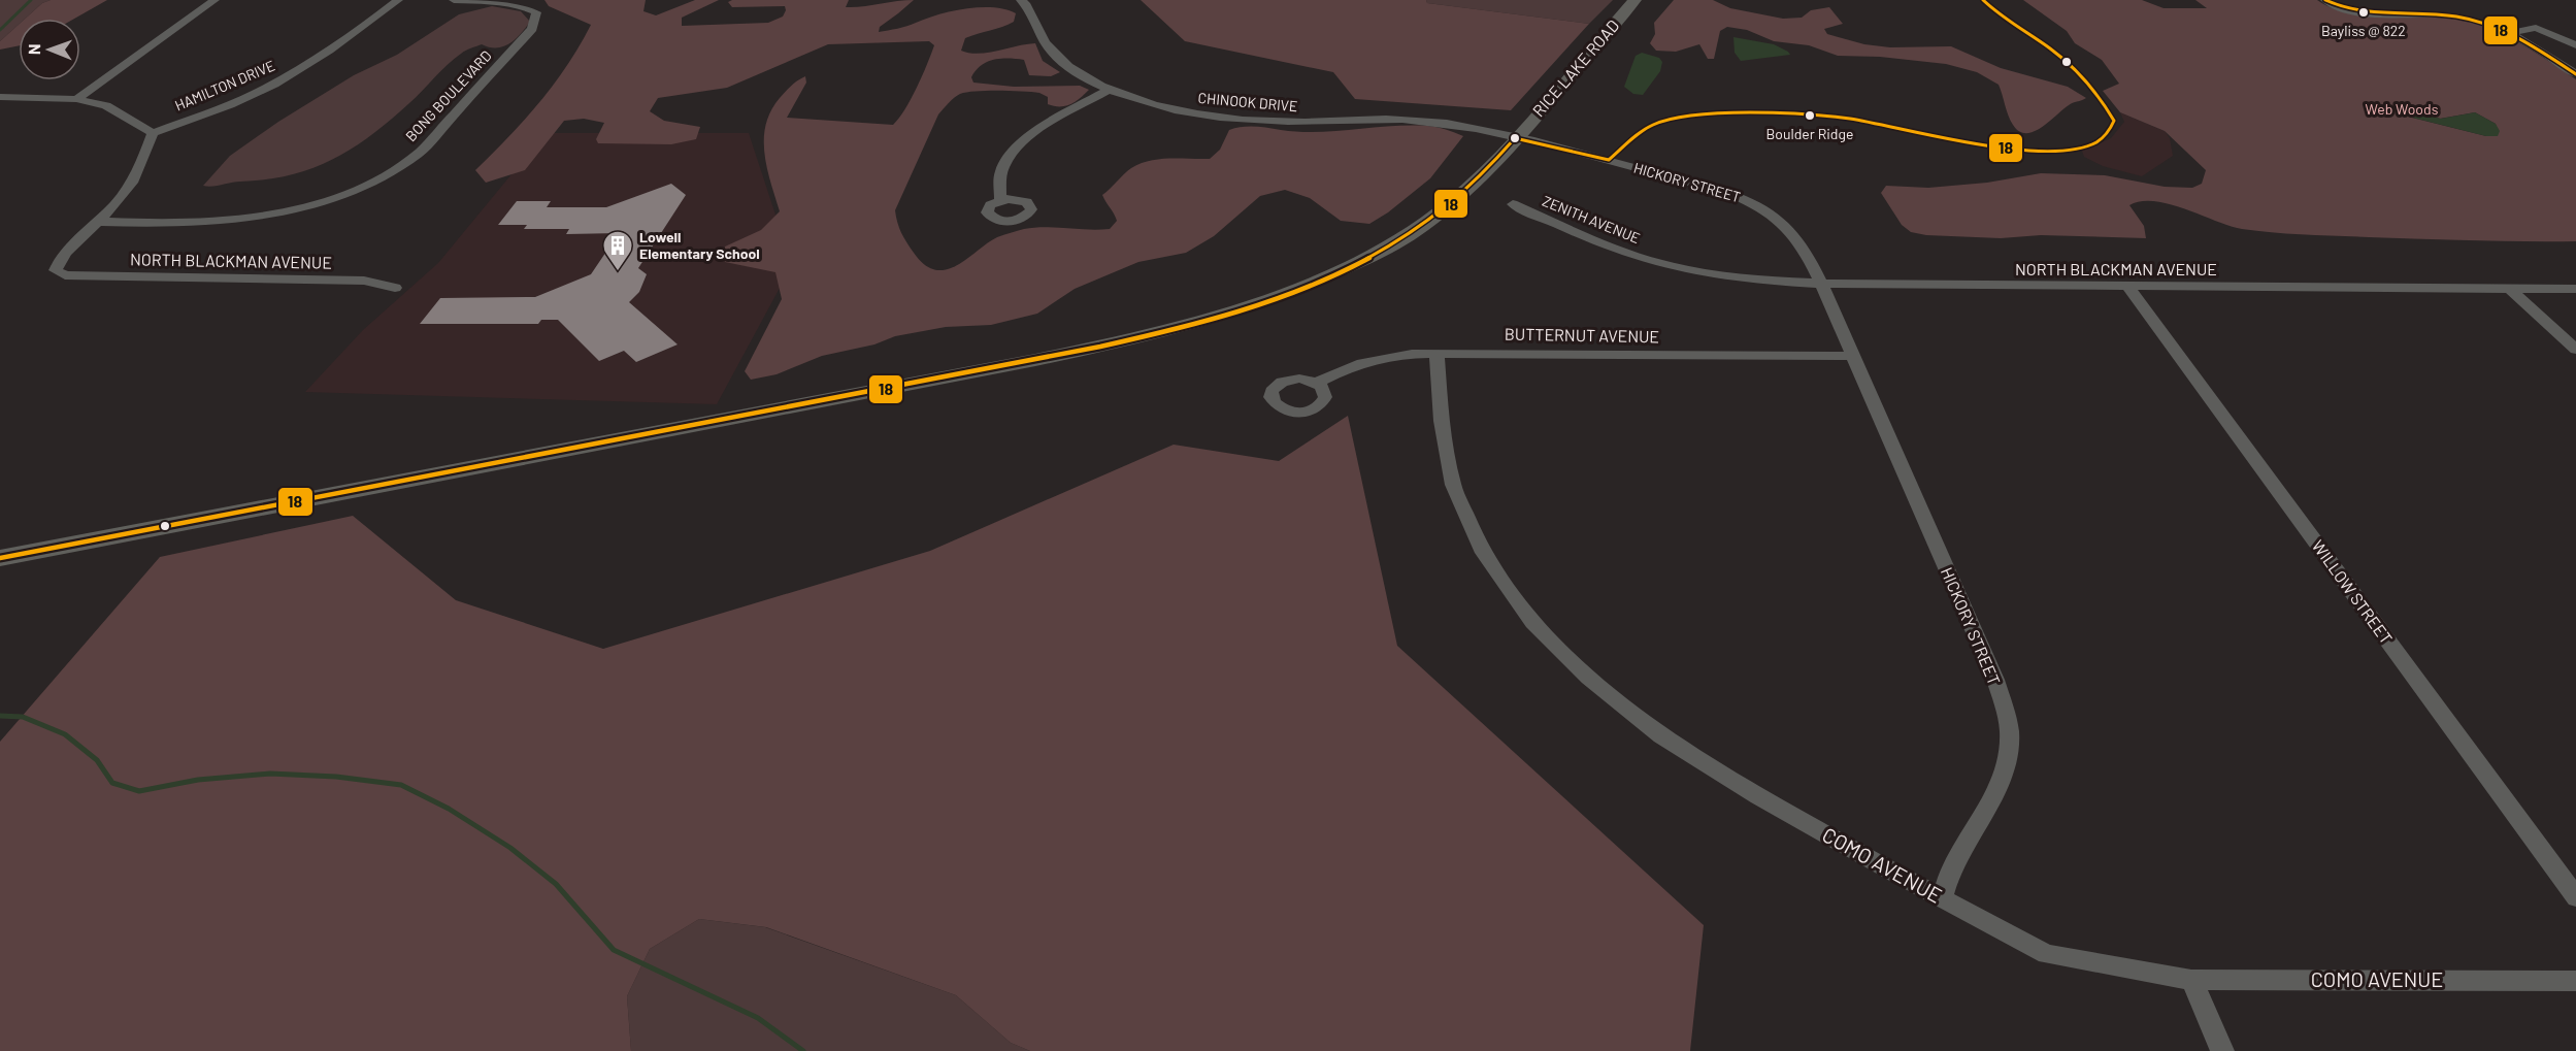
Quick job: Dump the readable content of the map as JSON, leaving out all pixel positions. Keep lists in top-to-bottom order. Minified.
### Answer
{"streets":{"main road":["RICE LAKE ROAD"],"street":["HAMILTON DRIVE","BONG BOULEVARD","CHINOOK DRIVE","HICKORY STREET","ZENITH AVENUE","NORTH BLACKMAN AVENUE","BUTTERNUT AVENUE","WILLOW STREET","COMO AVENUE"]},"crossings":[["RICE LAKE ROAD","CHINOOK DRIVE"],["RICE LAKE ROAD","HICKORY STREET"],["BONG BOULEVARD","NORTH BLACKMAN AVENUE"],["CHINOOK DRIVE","HICKORY STREET"],["HICKORY STREET","NORTH BLACKMAN AVENUE"],["HICKORY STREET","BUTTERNUT AVENUE"],["HICKORY STREET","COMO AVENUE"],["ZENITH AVENUE","NORTH BLACKMAN AVENUE"],["NORTH BLACKMAN AVENUE","WILLOW STREET"],["BUTTERNUT AVENUE","COMO AVENUE"]],"parks":["Web Woods"],"places":{"other":["Bayliss @ 822","Boulder Ridge"],"building":["Lowell Elementary School"]},"lines":["transit line 18"],"north":"left"}
